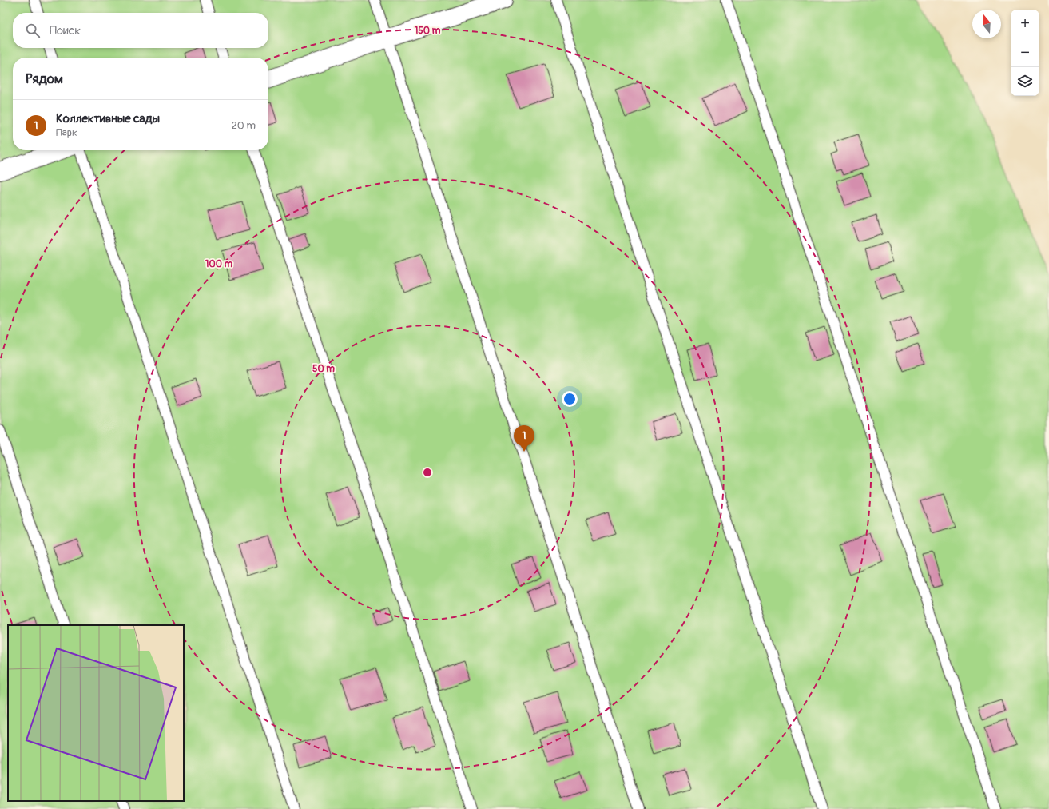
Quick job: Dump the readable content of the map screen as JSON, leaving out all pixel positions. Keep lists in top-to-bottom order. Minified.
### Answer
{"north":"top","page":{"map_buttons":["+","−"],"search":"Поиск","heading":"Рядом","list":[{"mark":"1","name":"Коллективные сады","note":"Парк","value":"20 m"}],"pins":"1"},"rings":["150 m","100 m","50 m"]}
